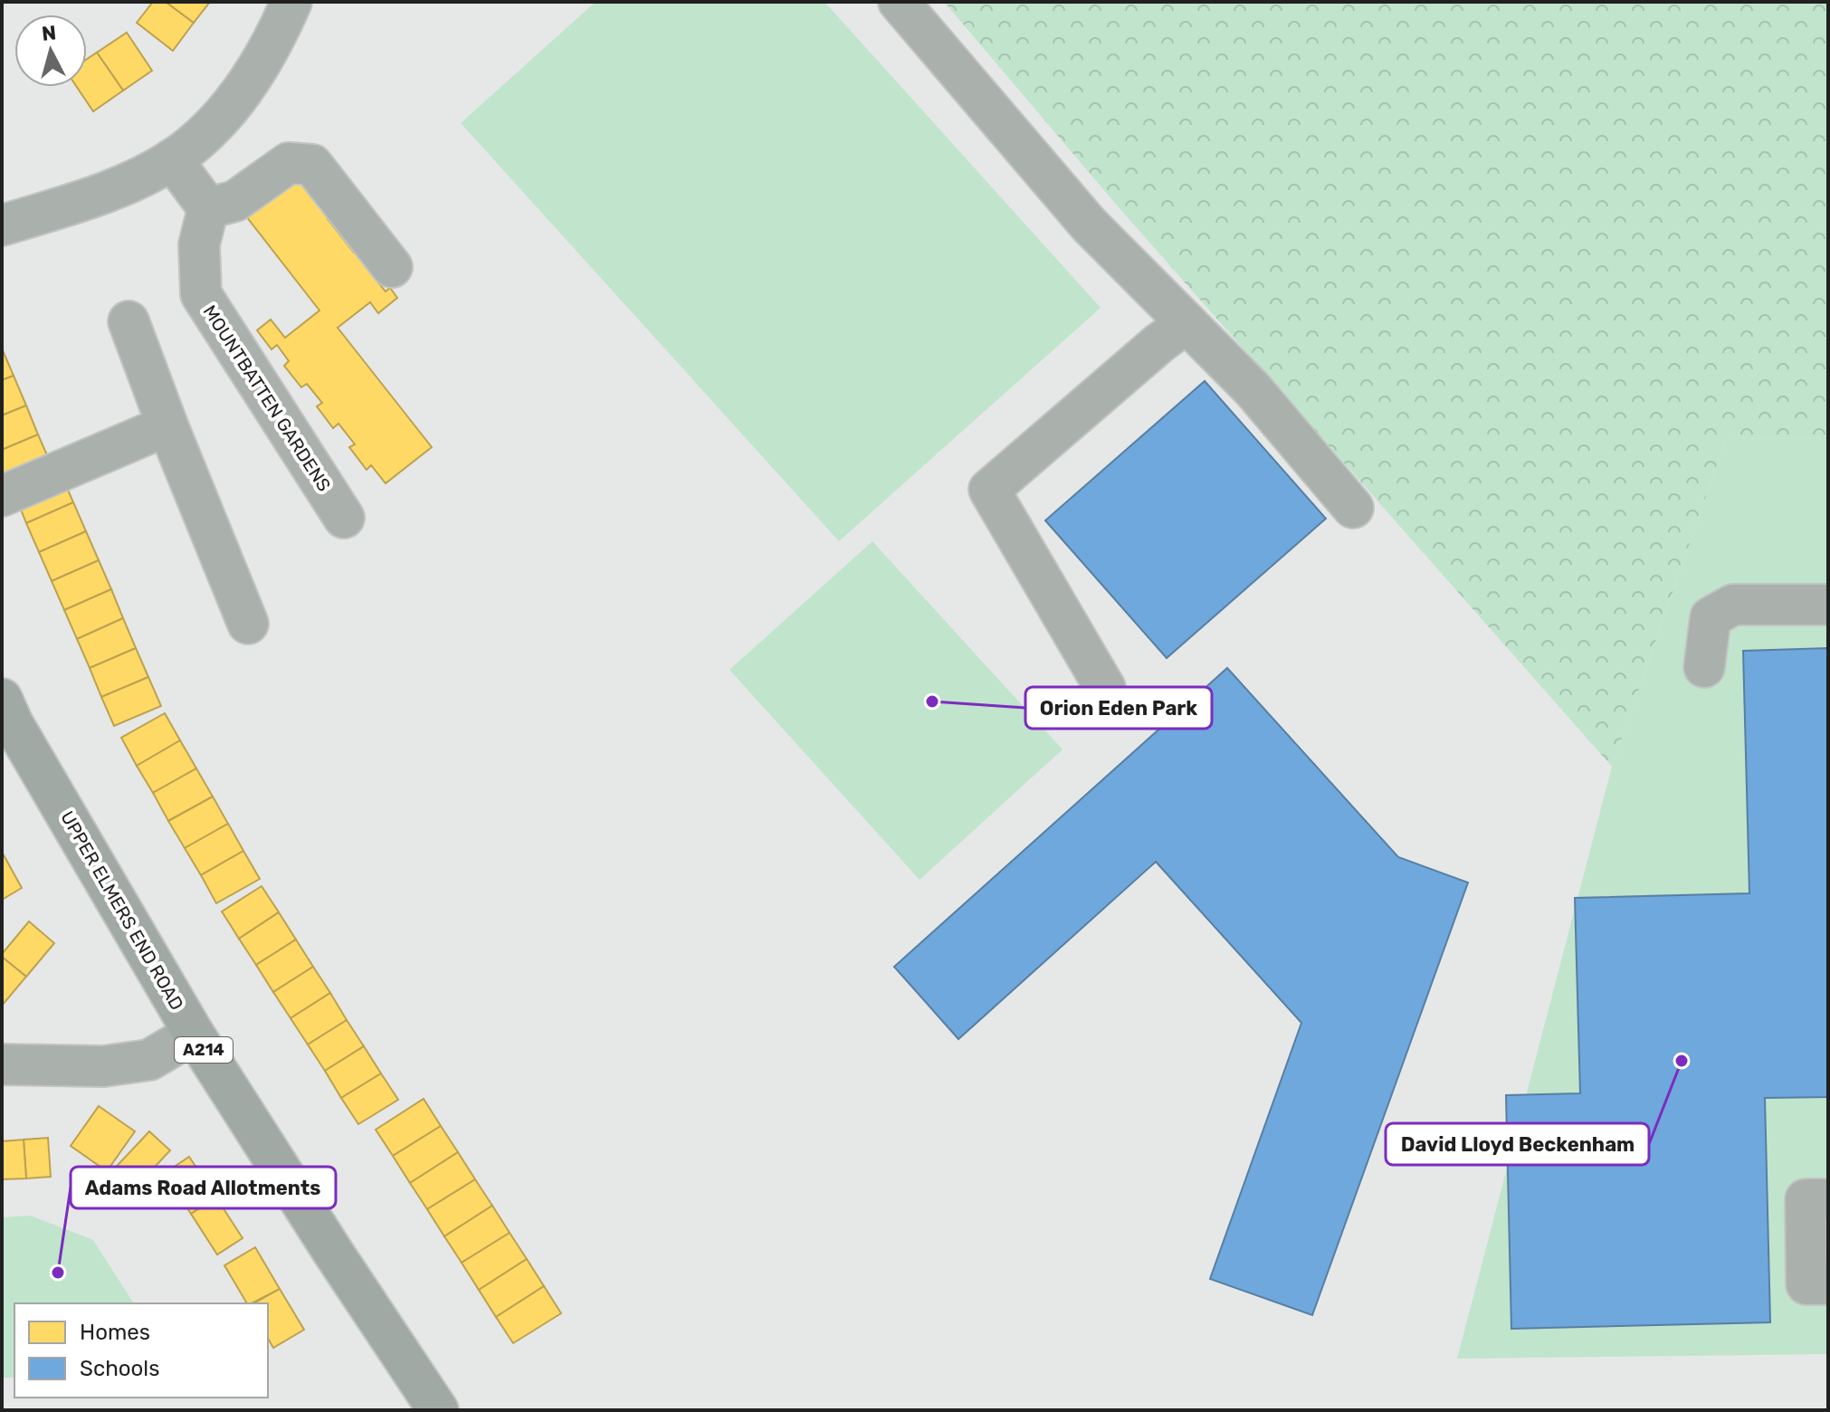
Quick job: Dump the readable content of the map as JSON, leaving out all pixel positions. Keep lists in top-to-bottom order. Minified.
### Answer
{"streets":{"main road":["UPPER ELMERS END ROAD","A214"],"street":["MOUNTBATTEN GARDENS"]},"places":["Orion Eden Park","David Lloyd Beckenham","Adams Road Allotments"],"legend":["Homes","Schools"],"north":"top"}
